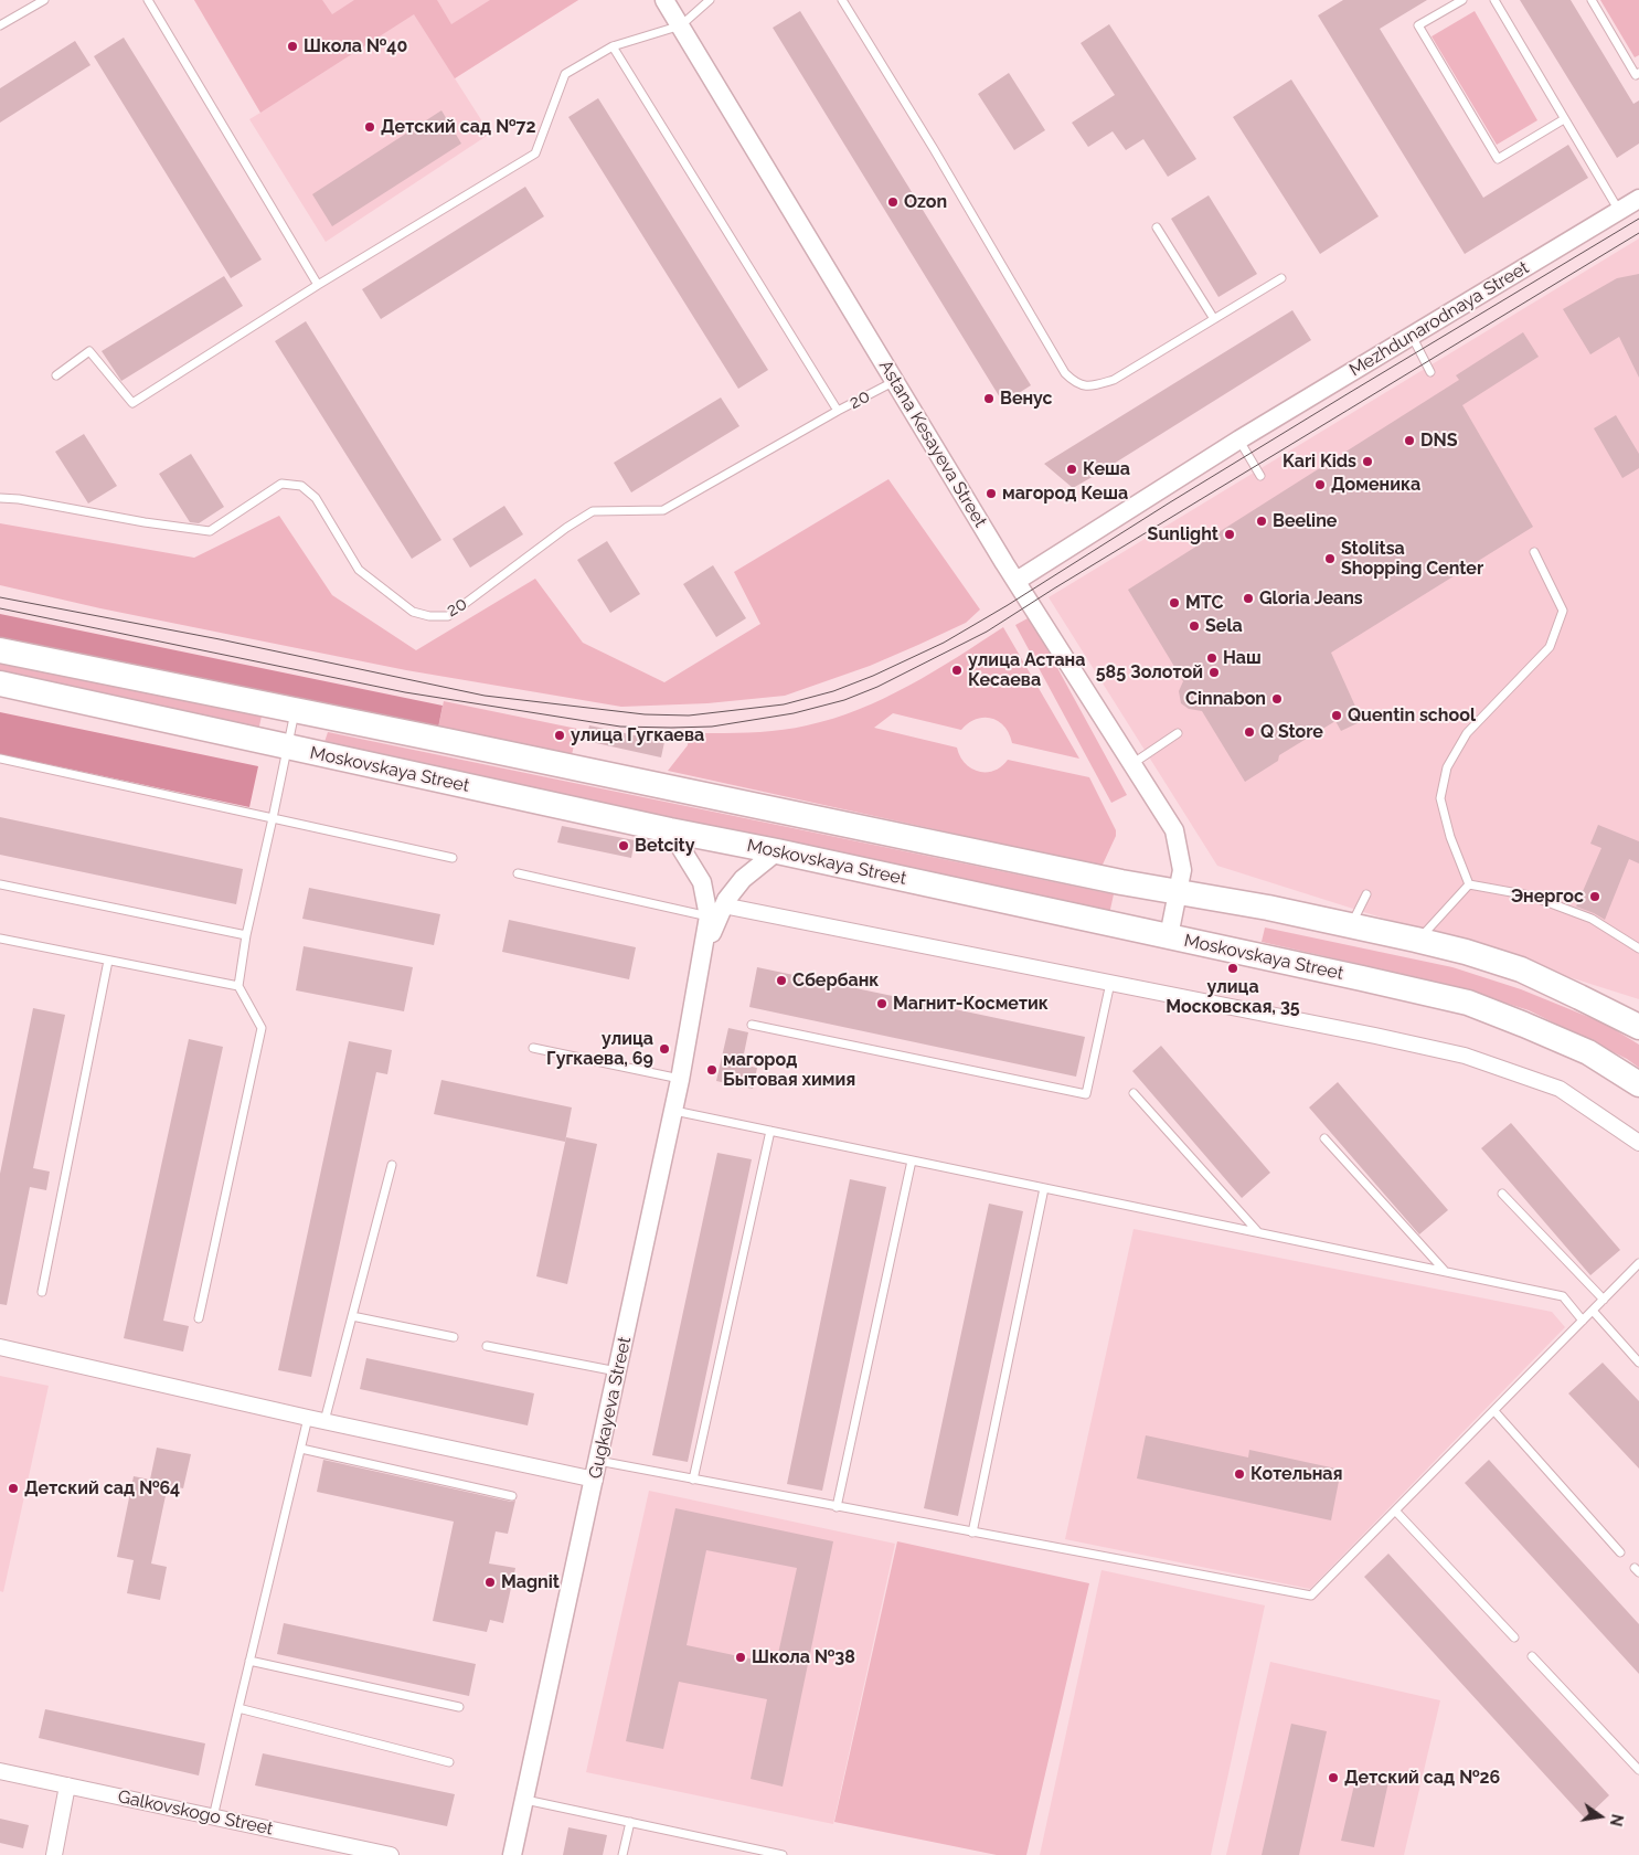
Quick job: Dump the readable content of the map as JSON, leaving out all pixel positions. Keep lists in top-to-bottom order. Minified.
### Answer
{"streets":{"highway":["Moskovskaya Street"],"street":["Mezhdunarodnaya Street","Astana Kesayeva Street","Gugkayeva Street","Galkovskogo Street"],"lane":["20"]},"crossings":[["Mezhdunarodnaya Street","Astana Kesayeva Street"],["20","Astana Kesayeva Street"],["Moskovskaya Street","Gugkayeva Street"]],"places":["Школа №40","Детский сад №72","Ozon","Венус","DNS","Kari Kids","Кеша","Доменика","магород Кеша","Beeline","Sunlight","Stolitsa Shopping Center","Gloria Jeans","МТС","Sela","Наш","улица Астана Кесаева","585 Золотой","Cinnabon","Quentin school","Q Store","улица Гугкаева","Betcity","Энергос","улица Московская, 35","Сбербанк","Магнит-Косметик","улица Гугкаева, 69","магород Бытовая химия","Котельная","Детский сад №64","Magnit","Школа №38","Детский сад №26"],"north":"right"}
